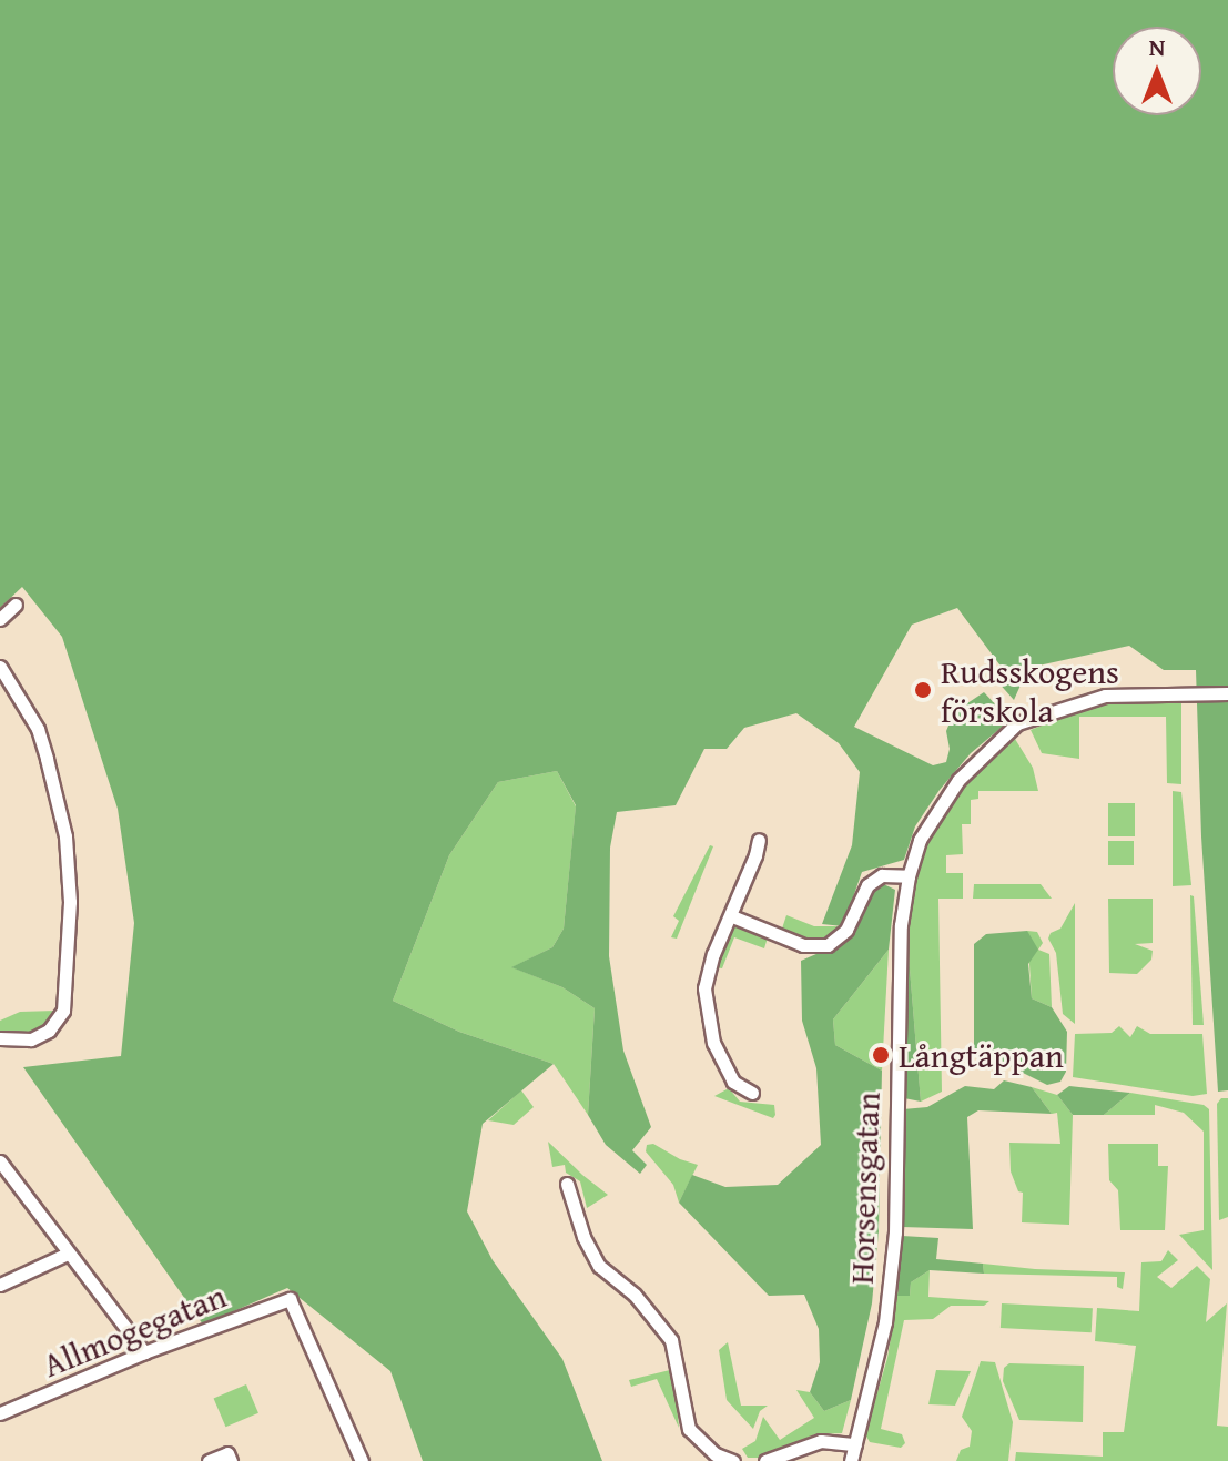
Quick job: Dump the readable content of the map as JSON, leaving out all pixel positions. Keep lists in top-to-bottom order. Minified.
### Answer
{"streets":{"street":["Horsensgatan","Allmogegatan"]},"places":["Rudsskogens förskola","Långtäppan"],"north":"top"}
